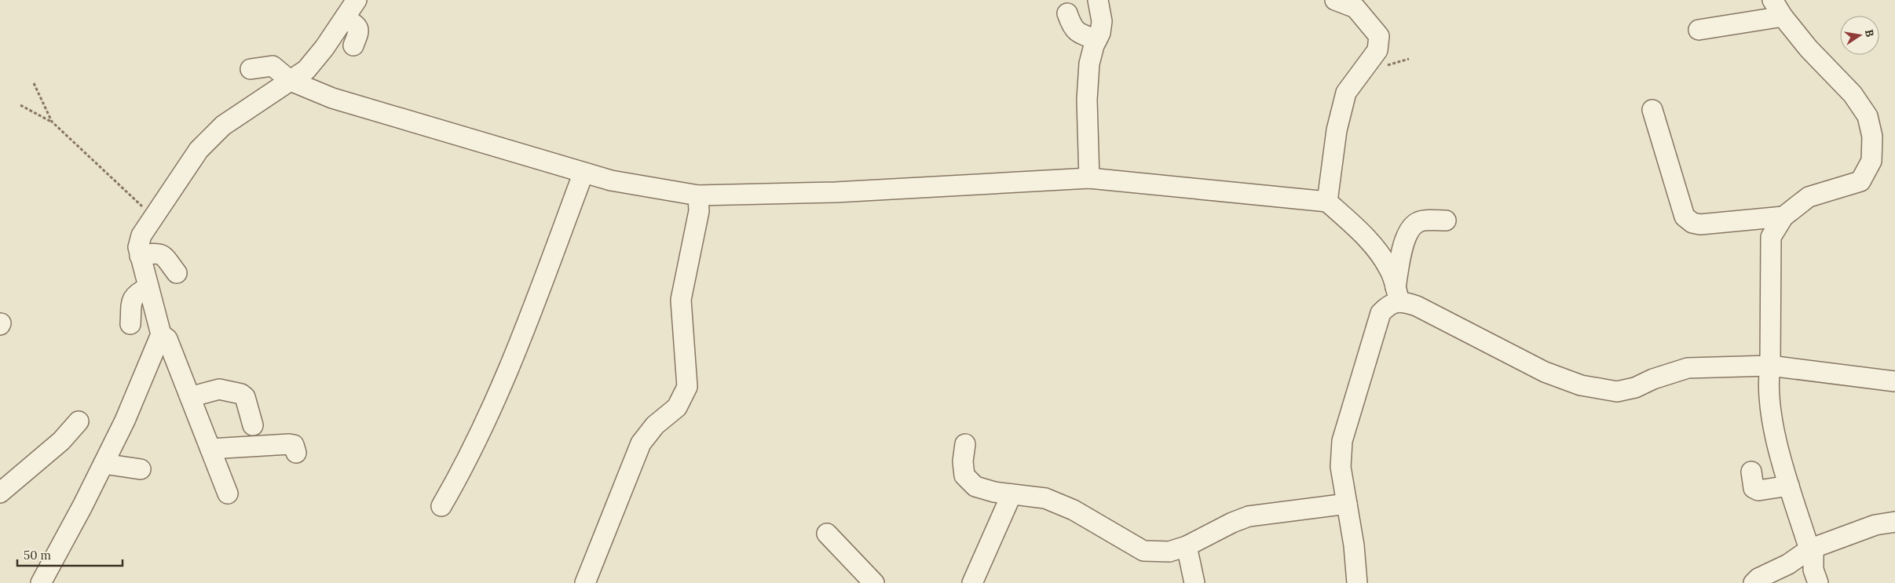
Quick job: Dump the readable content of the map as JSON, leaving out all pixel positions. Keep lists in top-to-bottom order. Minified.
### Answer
{"scale_bar":"50 m","north":"right"}
